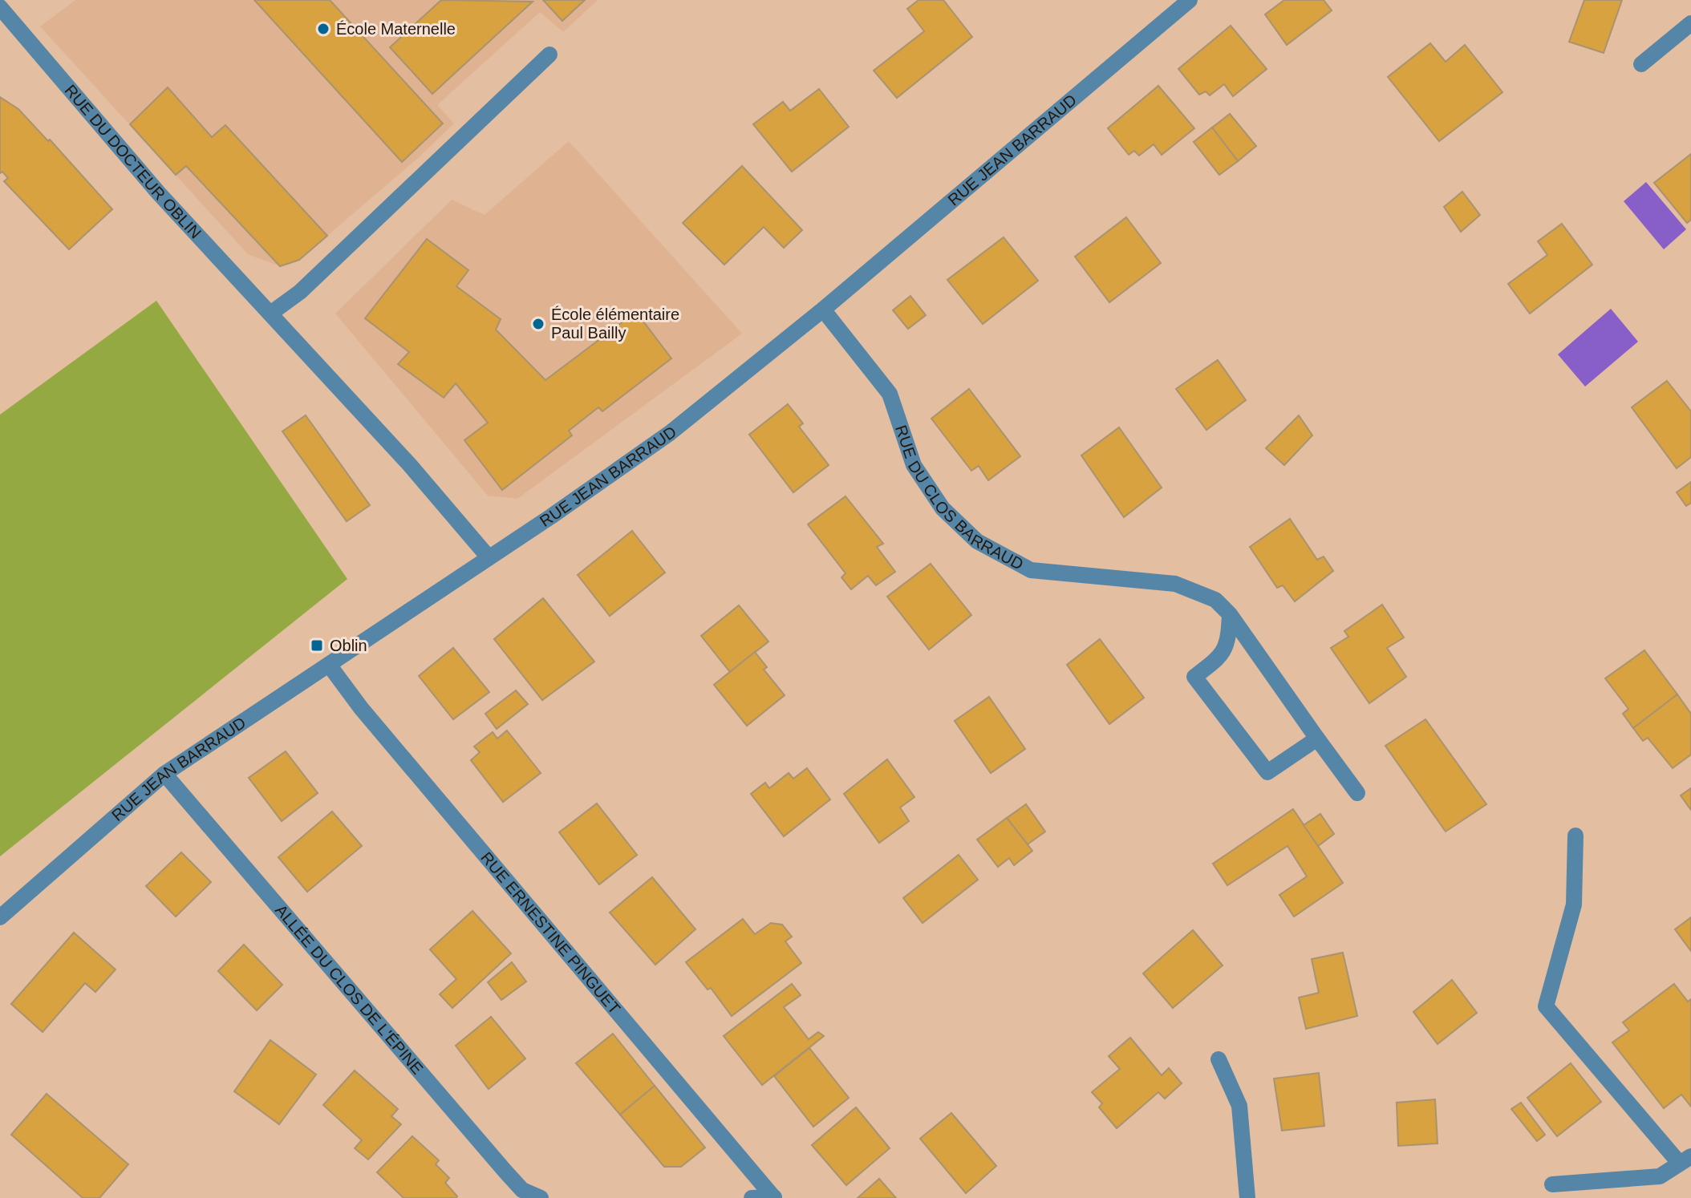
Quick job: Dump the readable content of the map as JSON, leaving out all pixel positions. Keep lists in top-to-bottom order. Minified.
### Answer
{"streets":{"street":["RUE JEAN BARRAUD","RUE DU DOCTEUR OBLIN","RUE DU CLOS BARRAUD","RUE ERNESTINE PINGUET","ALLÉE DU CLOS DE L'ÉPINE"]},"crossings":[["RUE JEAN BARRAUD","RUE DU DOCTEUR OBLIN"],["RUE JEAN BARRAUD","RUE DU CLOS BARRAUD"],["RUE JEAN BARRAUD","RUE ERNESTINE PINGUET"],["RUE JEAN BARRAUD","ALLÉE DU CLOS DE L'ÉPINE"]],"places":{"other":["École Maternelle","École élémentaire Paul Bailly"],"transit":["Oblin"]}}
